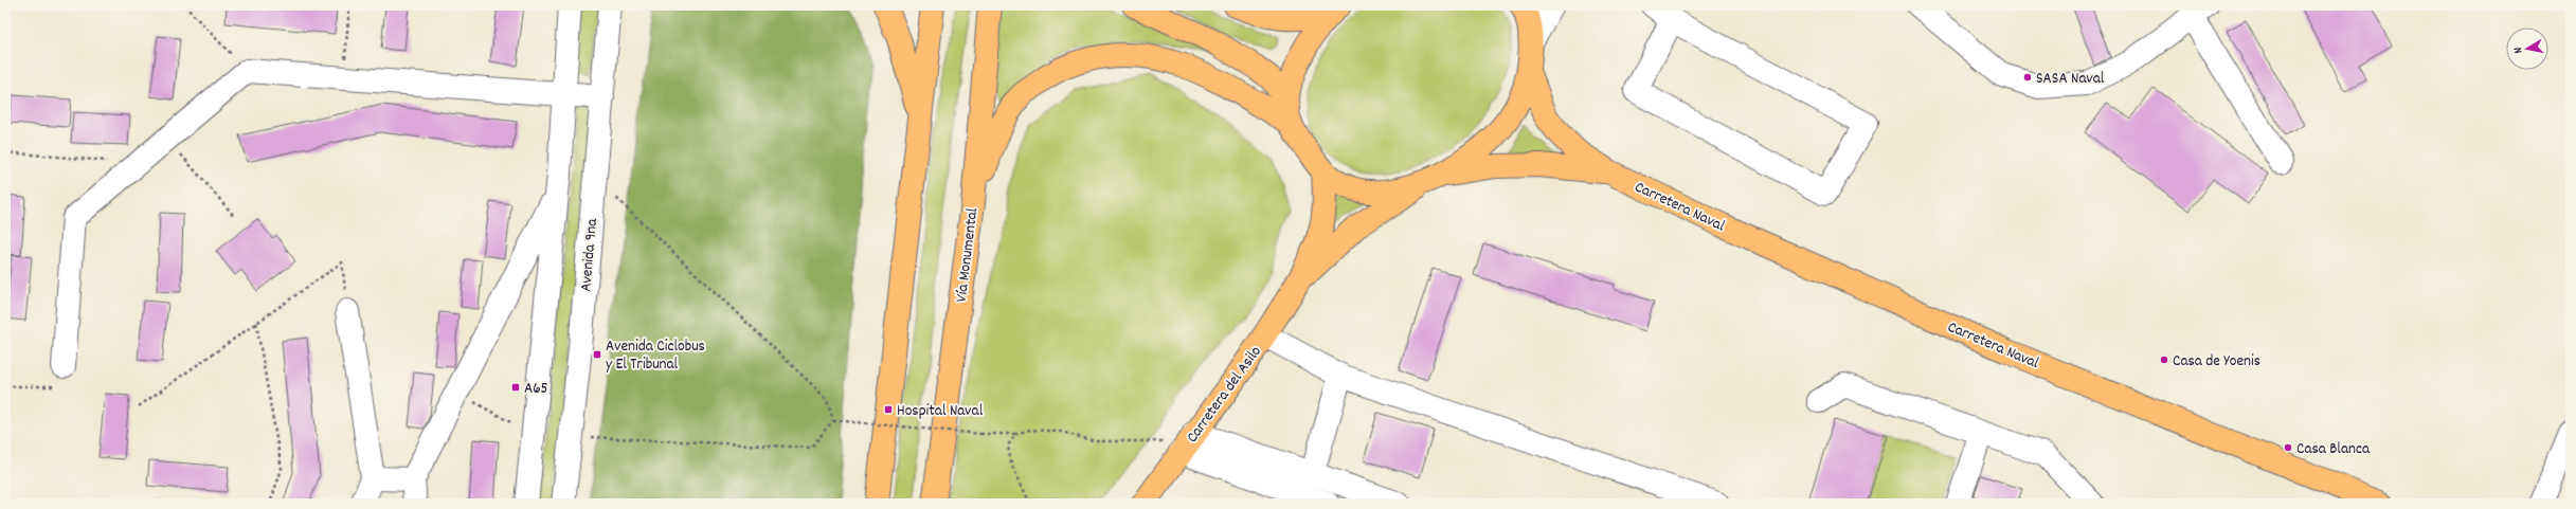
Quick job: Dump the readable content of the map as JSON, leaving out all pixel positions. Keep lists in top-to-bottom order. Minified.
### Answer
{"streets":{"main road":["Carretera Naval","Vía Monumental","Carretera del Asilo"],"street":["Avenida 9na"]},"crossings":[["Carretera Naval","Carretera del Asilo"]],"places":{"other":["SASA Naval","Casa de Yoenis","Casa Blanca"],"transit":["Avenida Ciclobus y El Tribunal","A65","Hospital Naval"]},"north":"left"}
